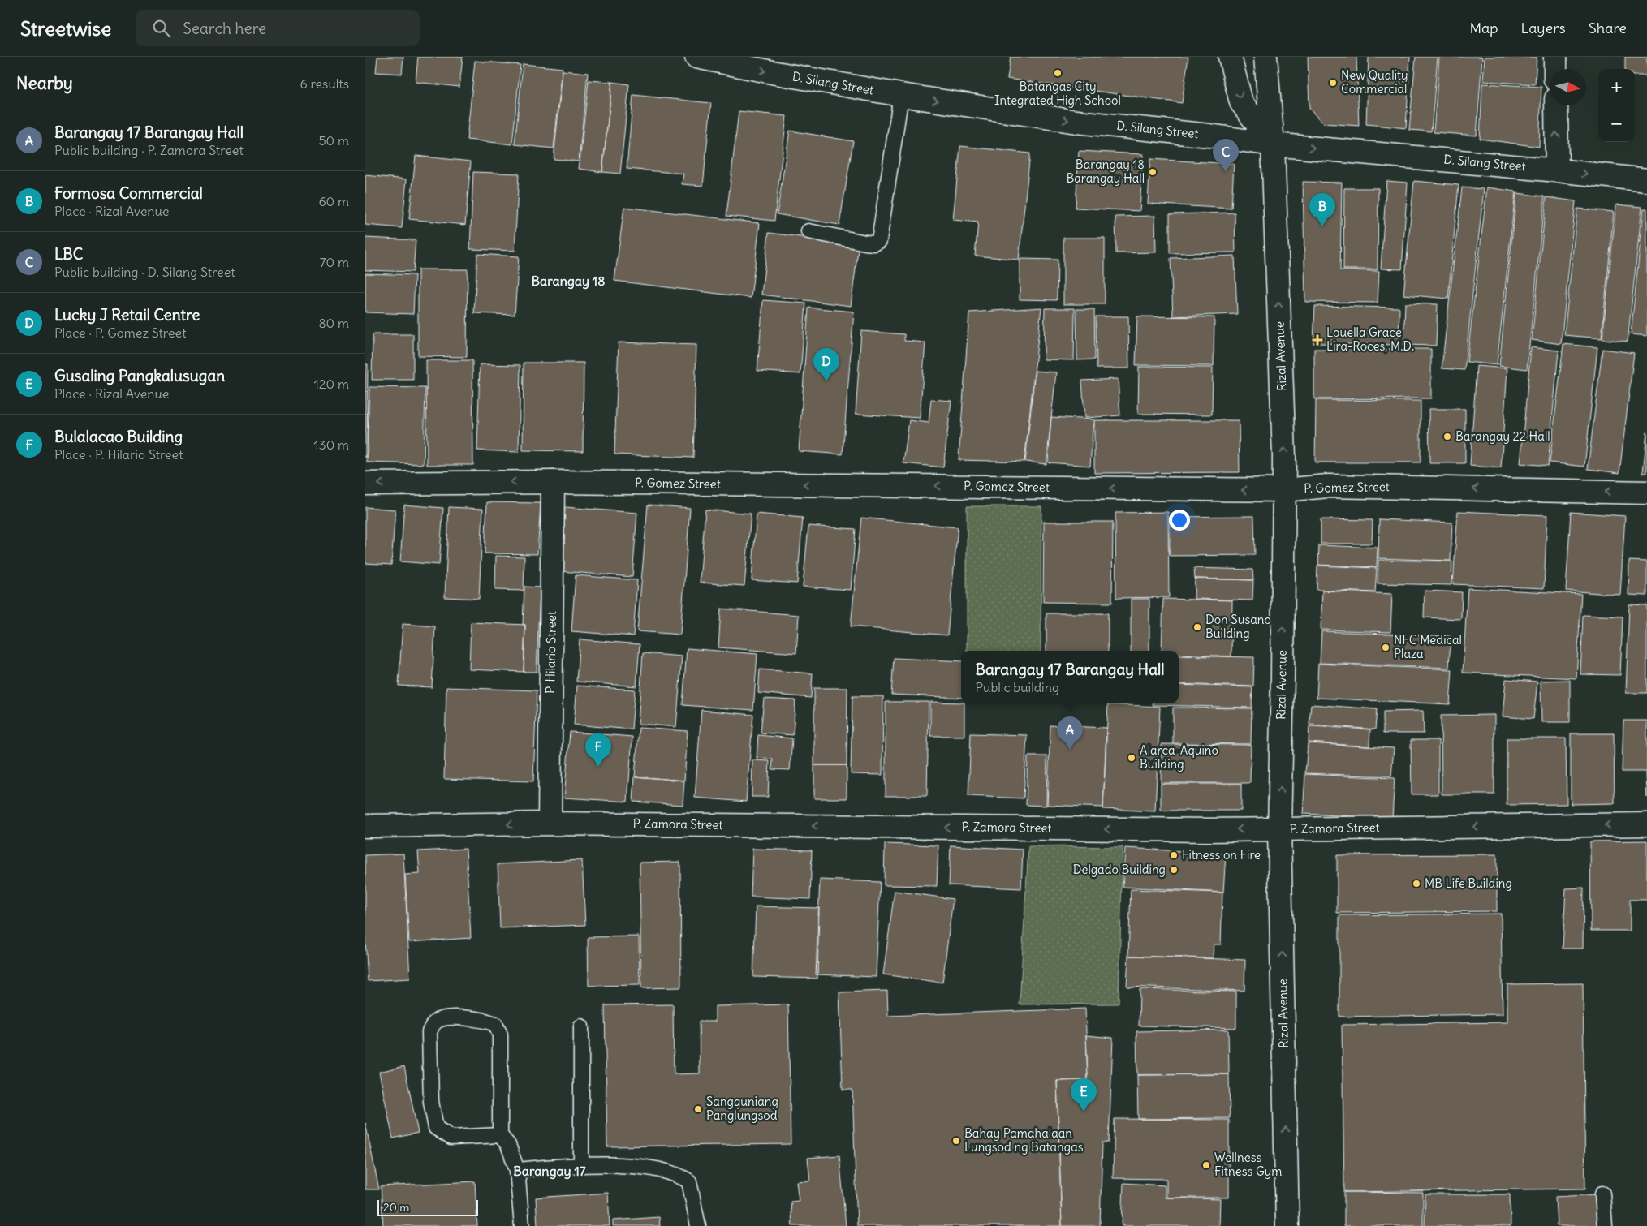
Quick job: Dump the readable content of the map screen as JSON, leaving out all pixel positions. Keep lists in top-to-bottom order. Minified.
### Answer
{"streets":{"street":["D. Silang Street","Rizal Avenue","P. Gomez Street","P. Hilario Street","P. Zamora Street"]},"crossings":[["D. Silang Street","Rizal Avenue"],["Rizal Avenue","P. Gomez Street"],["Rizal Avenue","P. Zamora Street"],["P. Gomez Street","P. Hilario Street"],["P. Hilario Street","P. Zamora Street"]],"one_way":["D. Silang Street","Rizal Avenue","P. Gomez Street","P. Zamora Street"],"districts":["Barangay 18","Barangay 17"],"places":{"other":["Batangas City Integrated High School","New Quality Commercial","Barangay 18 Barangay Hall","Barangay 22 Hall","Don Susano Building","NFC Medical Plaza","Alarca-Aquino Building","Fitness on Fire","Delgado Building","MB Life Building","Sangguniang Panglungsod","Bahay Pamahalaan Lungsod ng Batangas","Wellness Fitness Gym"],"health":["Louella Grace Lira-Roces, M.D."]},"scale_bar":"20 m","north":"right","page":{"header":"Streetwise","search":"Search here","nav":["Map","Layers","Share"],"heading":["Nearby","6 results"],"map_buttons":["+","−"],"list":[{"mark":"A","name":"Barangay 17 Barangay Hall","note":"Public building · P. Zamora Street","value":"50 m"},{"mark":"B","name":"Formosa Commercial","note":"Place · Rizal Avenue","value":"60 m"},{"mark":"C","name":"LBC","note":"Public building · D. Silang Street","value":"70 m"},{"mark":"D","name":"Lucky J Retail Centre","note":"Place · P. Gomez Street","value":"80 m"},{"mark":"E","name":"Gusaling Pangkalusugan","note":"Place · Rizal Avenue","value":"120 m"},{"mark":"F","name":"Bulalacao Building","note":"Place · P. Hilario Street","value":"130 m"}],"pins":["C","B","D","A","F","E"],"popup":["Barangay 17 Barangay Hall","Public building"],"scale":"20 m"}}
